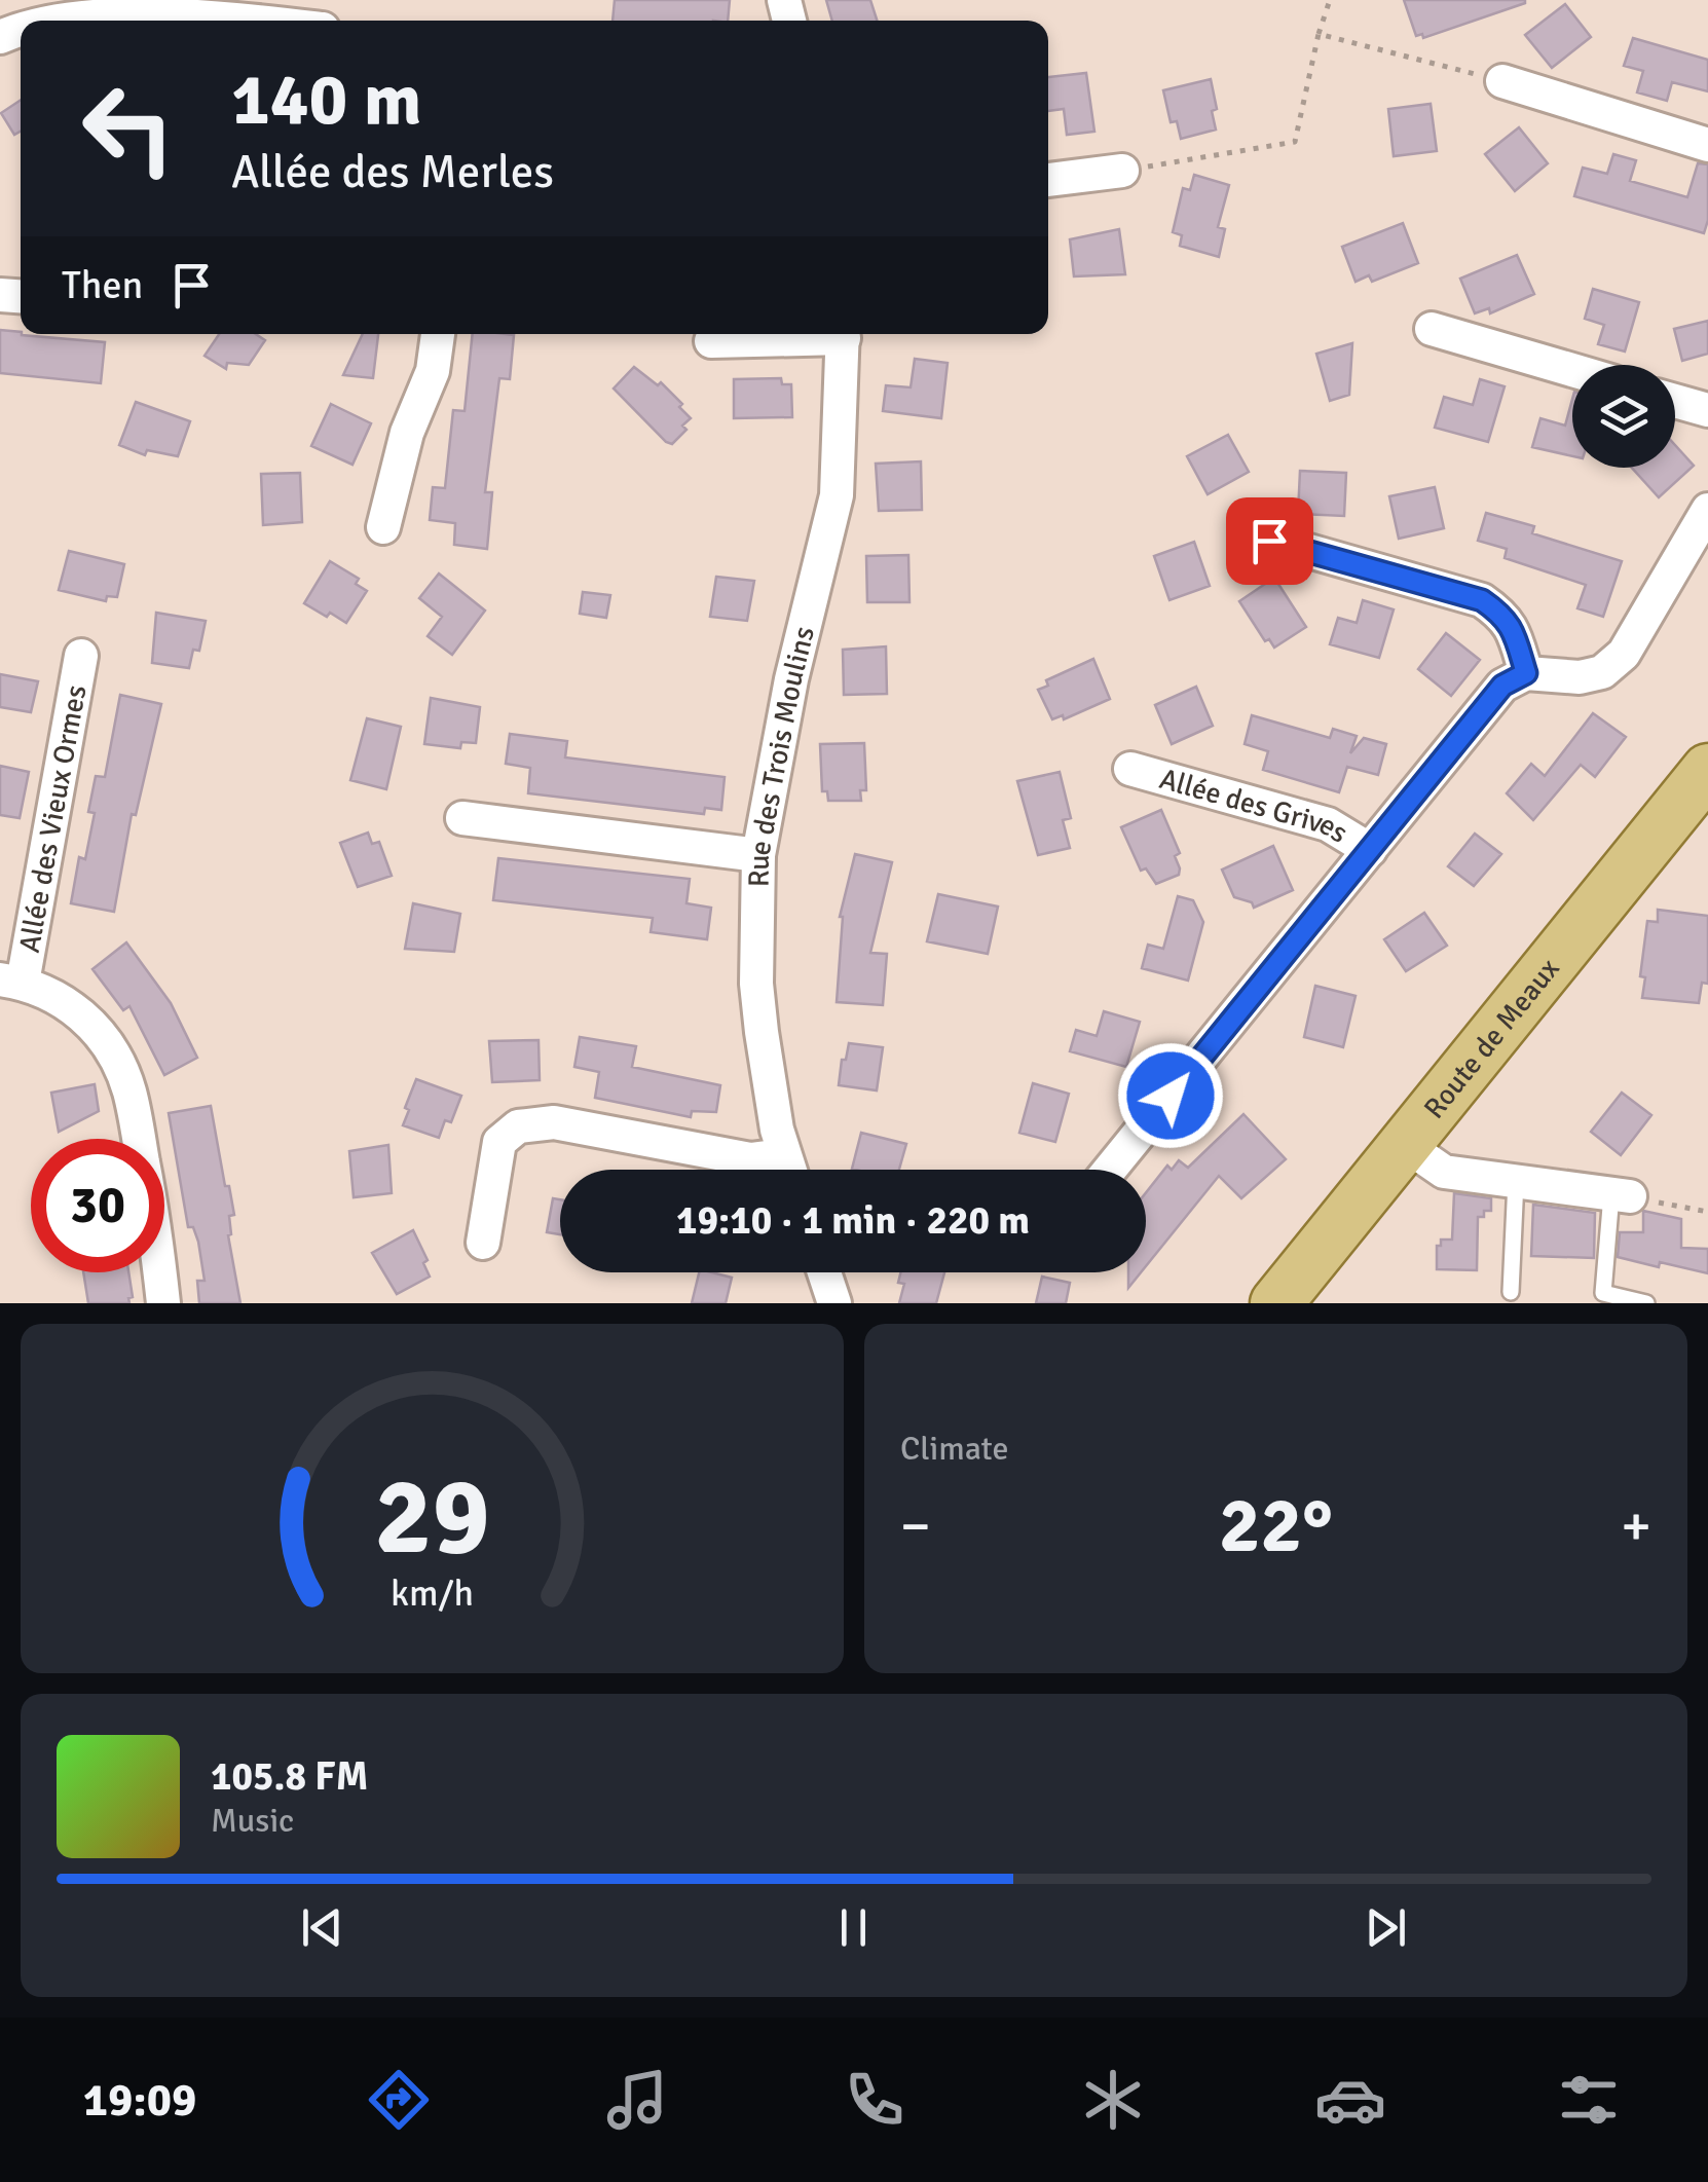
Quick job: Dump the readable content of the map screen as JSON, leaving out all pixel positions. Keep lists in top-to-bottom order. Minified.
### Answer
{"streets":{"main road":["Route de Meaux"],"street":["Rue des Trois Moulins","Allée des Grives","Allée des Vieux Ormes"]},"page":{"turn":["140 m","Allée des Merles"],"then":"Then","limit":"30","trip":"19:10 · 1 min · 220 m","tile":"Climate","heat":["−","22°","+"],"song":["105.8 FM","Music"],"tabs":"19:09","gauge":["29","km/h"]}}
